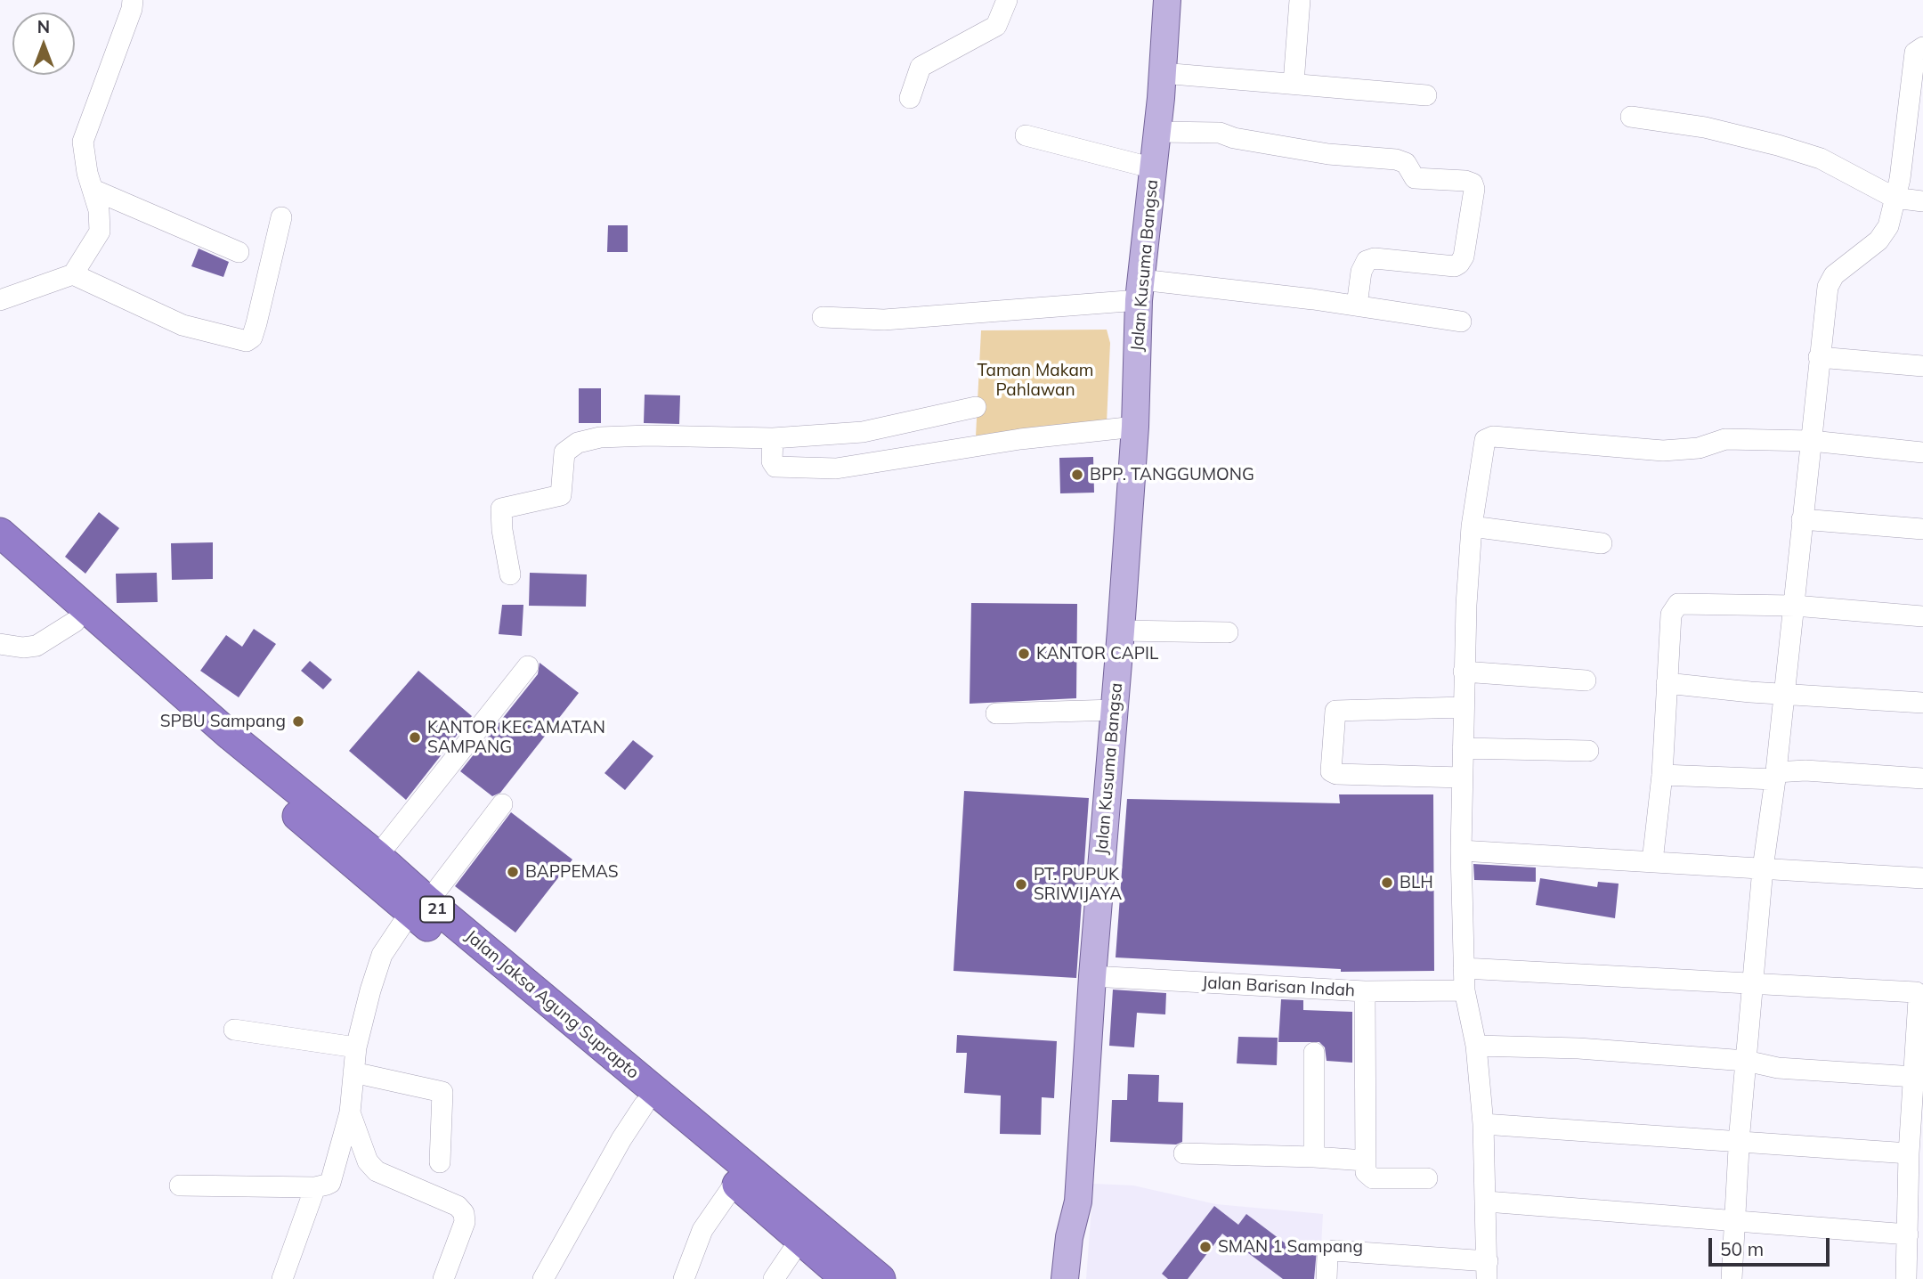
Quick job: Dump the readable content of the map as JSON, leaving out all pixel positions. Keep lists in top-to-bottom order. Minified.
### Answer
{"streets":{"highway":["21","Jalan Jaksa Agung Suprapto"],"main road":["Jalan Kusuma Bangsa"],"street":["Jalan Barisan Indah"]},"crossings":[["Jalan Kusuma Bangsa","Jalan Barisan Indah"]],"parks":["Taman Makam Pahlawan"],"places":["BPP. TANGGUMONG","KANTOR CAPIL","SPBU Sampang","KANTOR KECAMATAN SAMPANG","BAPPEMAS","BLH","PT. PUPUK SRIWIJAYA","SMAN 1 Sampang"],"scale_bar":"50 m","north":"top"}
